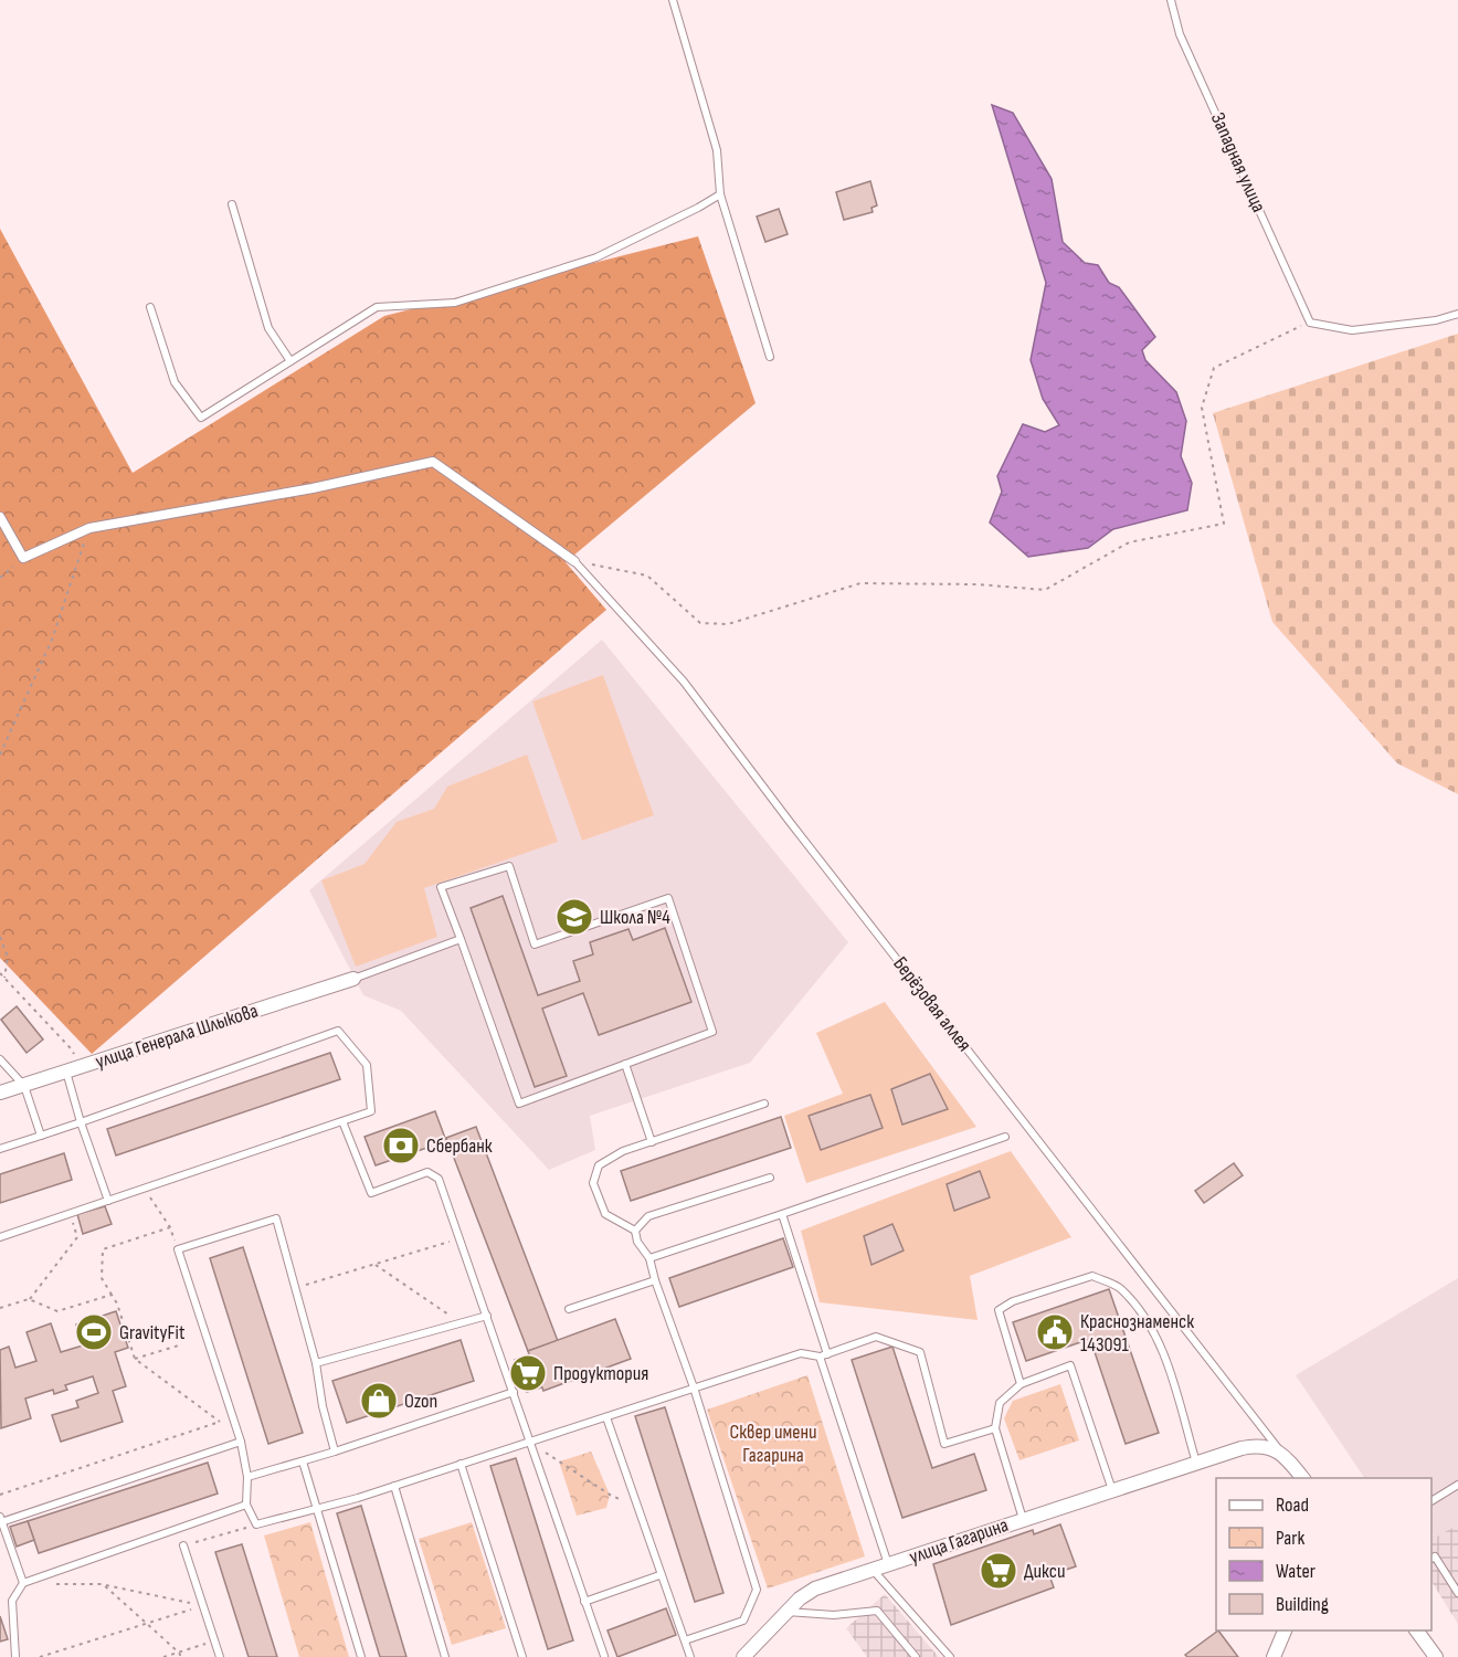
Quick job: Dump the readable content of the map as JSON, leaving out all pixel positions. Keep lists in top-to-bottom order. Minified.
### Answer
{"streets":{"street":["улица Генерала Шлыкова","улица Гагарина"],"lane":["Западная улица","Берёзовая аллея"]},"crossings":[["Берёзовая аллея","улица Гагарина"]],"parks":["Сквер имени Гагарина"],"places":{"school or university":["Школа №4"],"bank":["Сбербанк"],"sports":["GravityFit"],"public building":["Краснознаменск 143091"],"supermarket":["Продуктория","Дикси"],"shop":["Ozon"]},"legend":["Road","Park","Water","Building"]}
